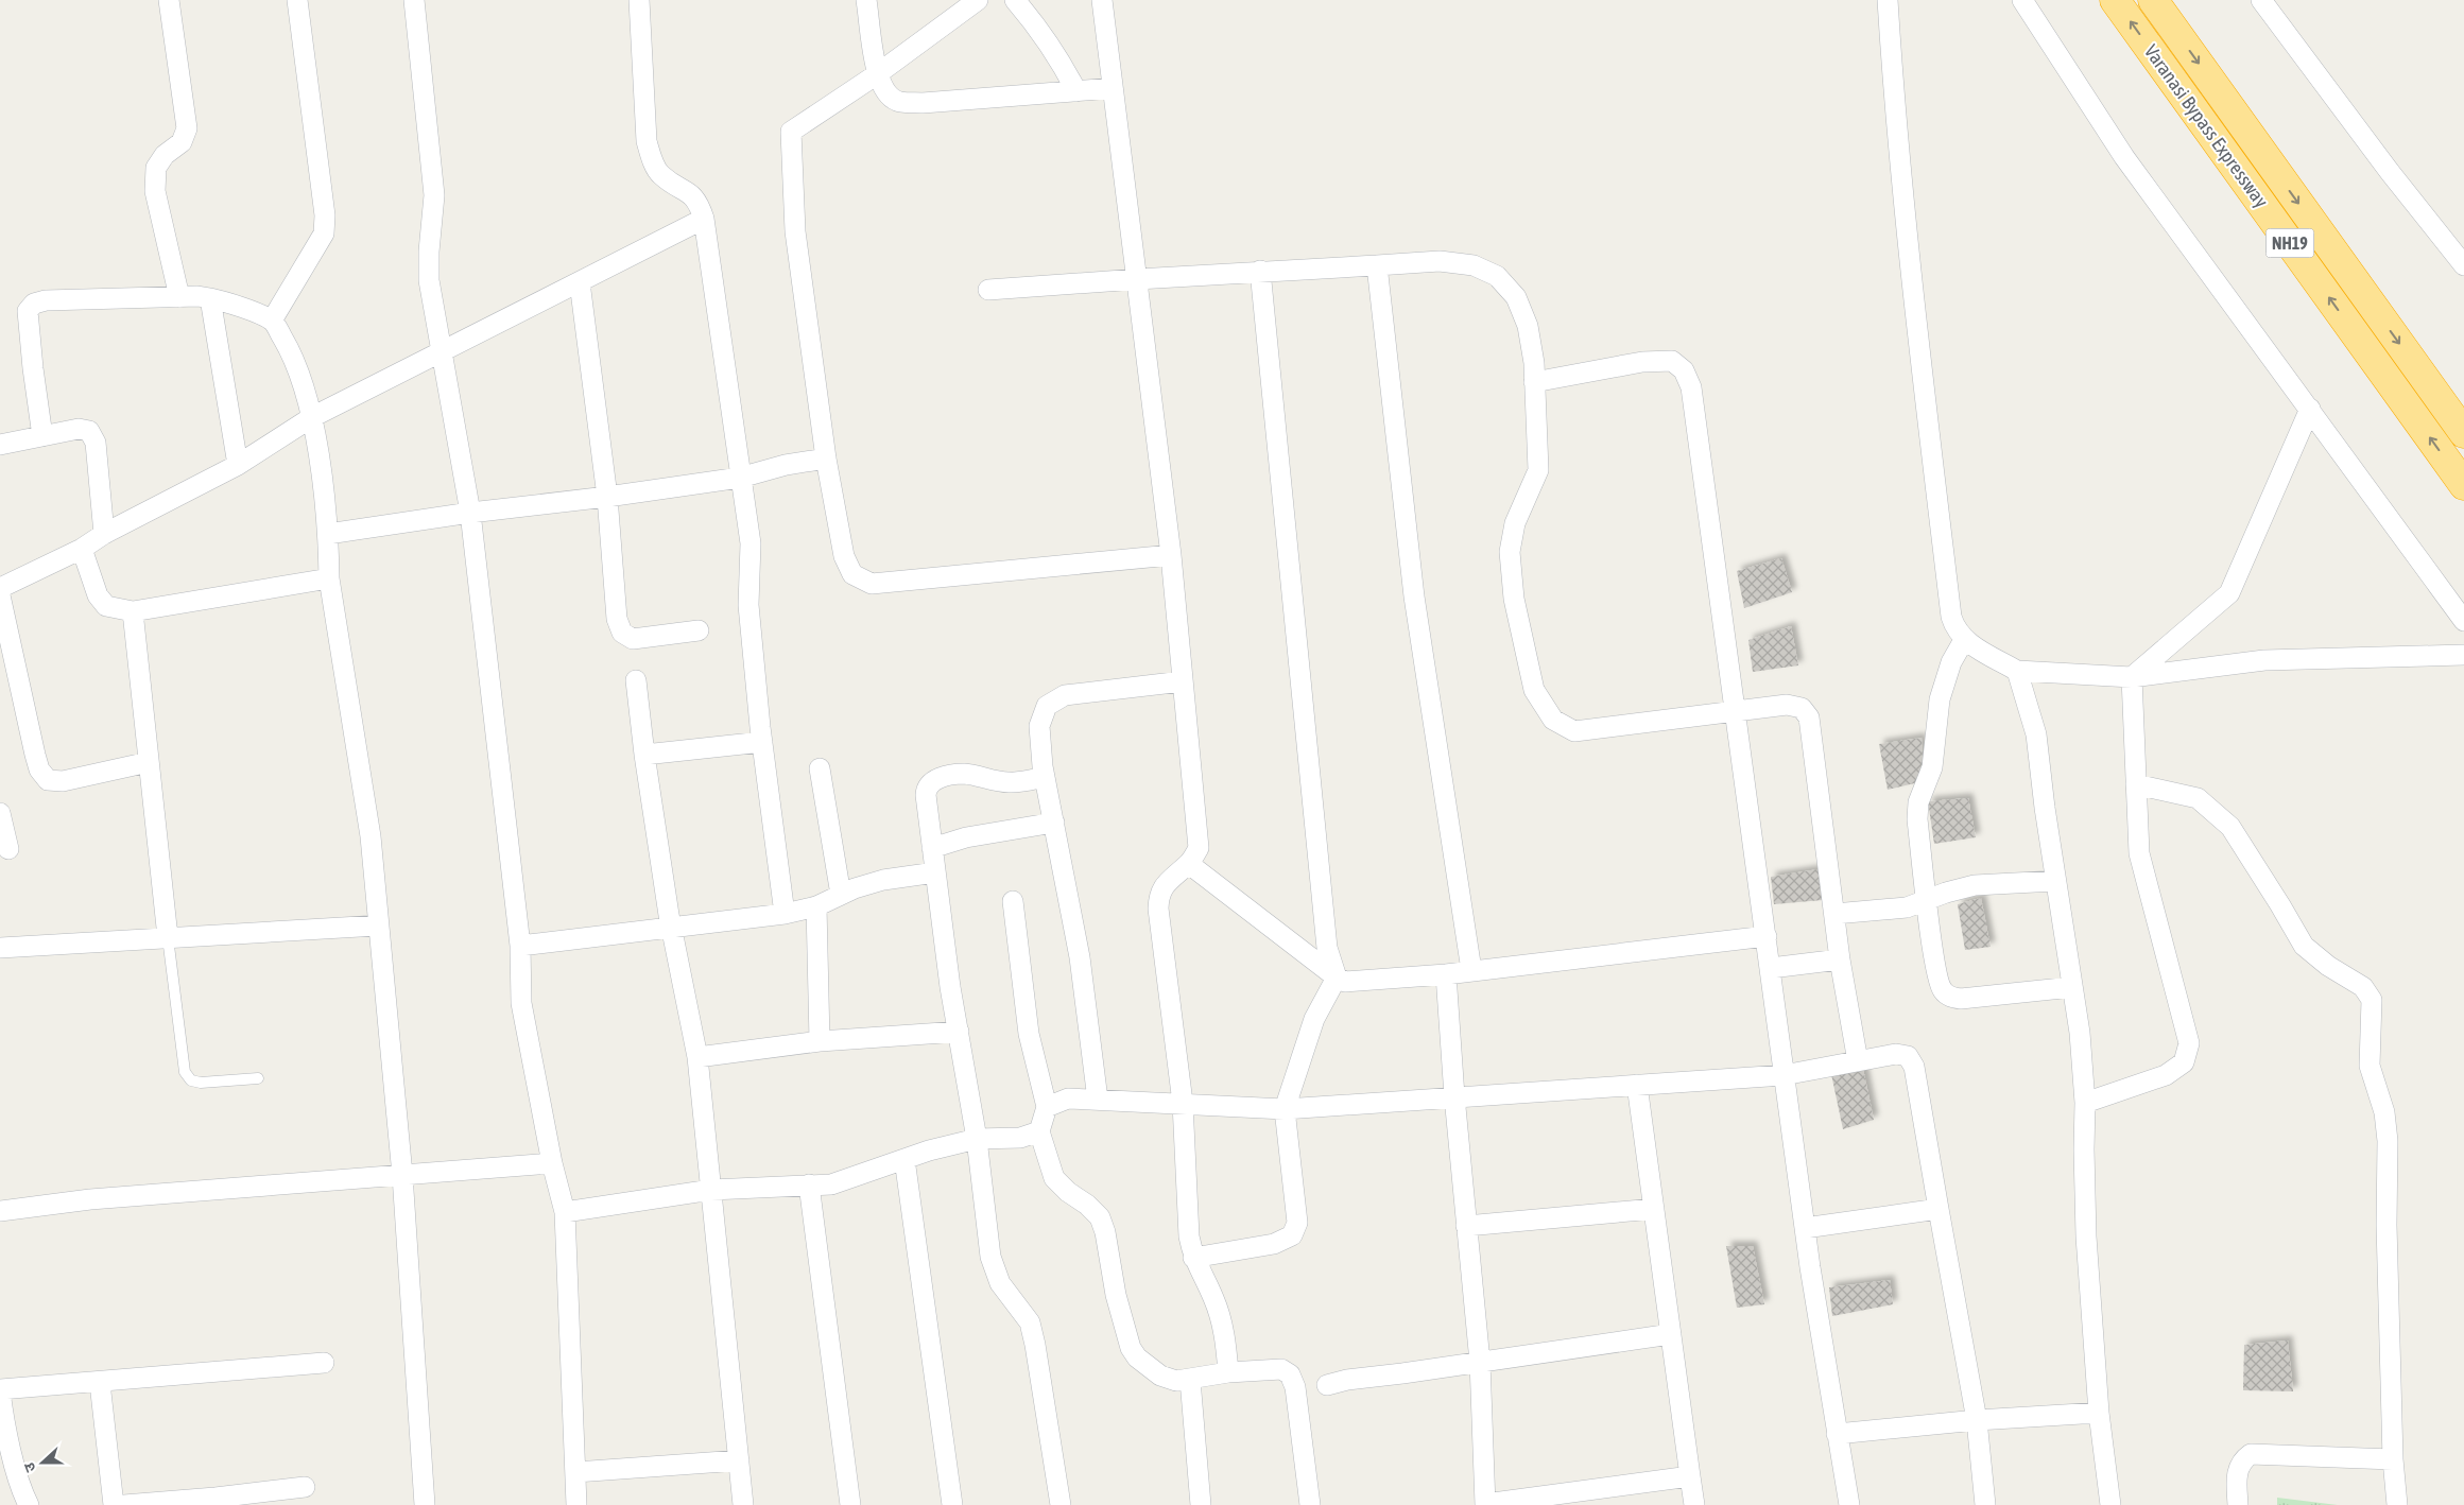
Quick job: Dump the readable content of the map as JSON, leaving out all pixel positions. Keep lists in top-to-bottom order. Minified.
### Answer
{"streets":{"highway":["Varanasi Bypass Expressway","NH19"]},"north":"left"}
